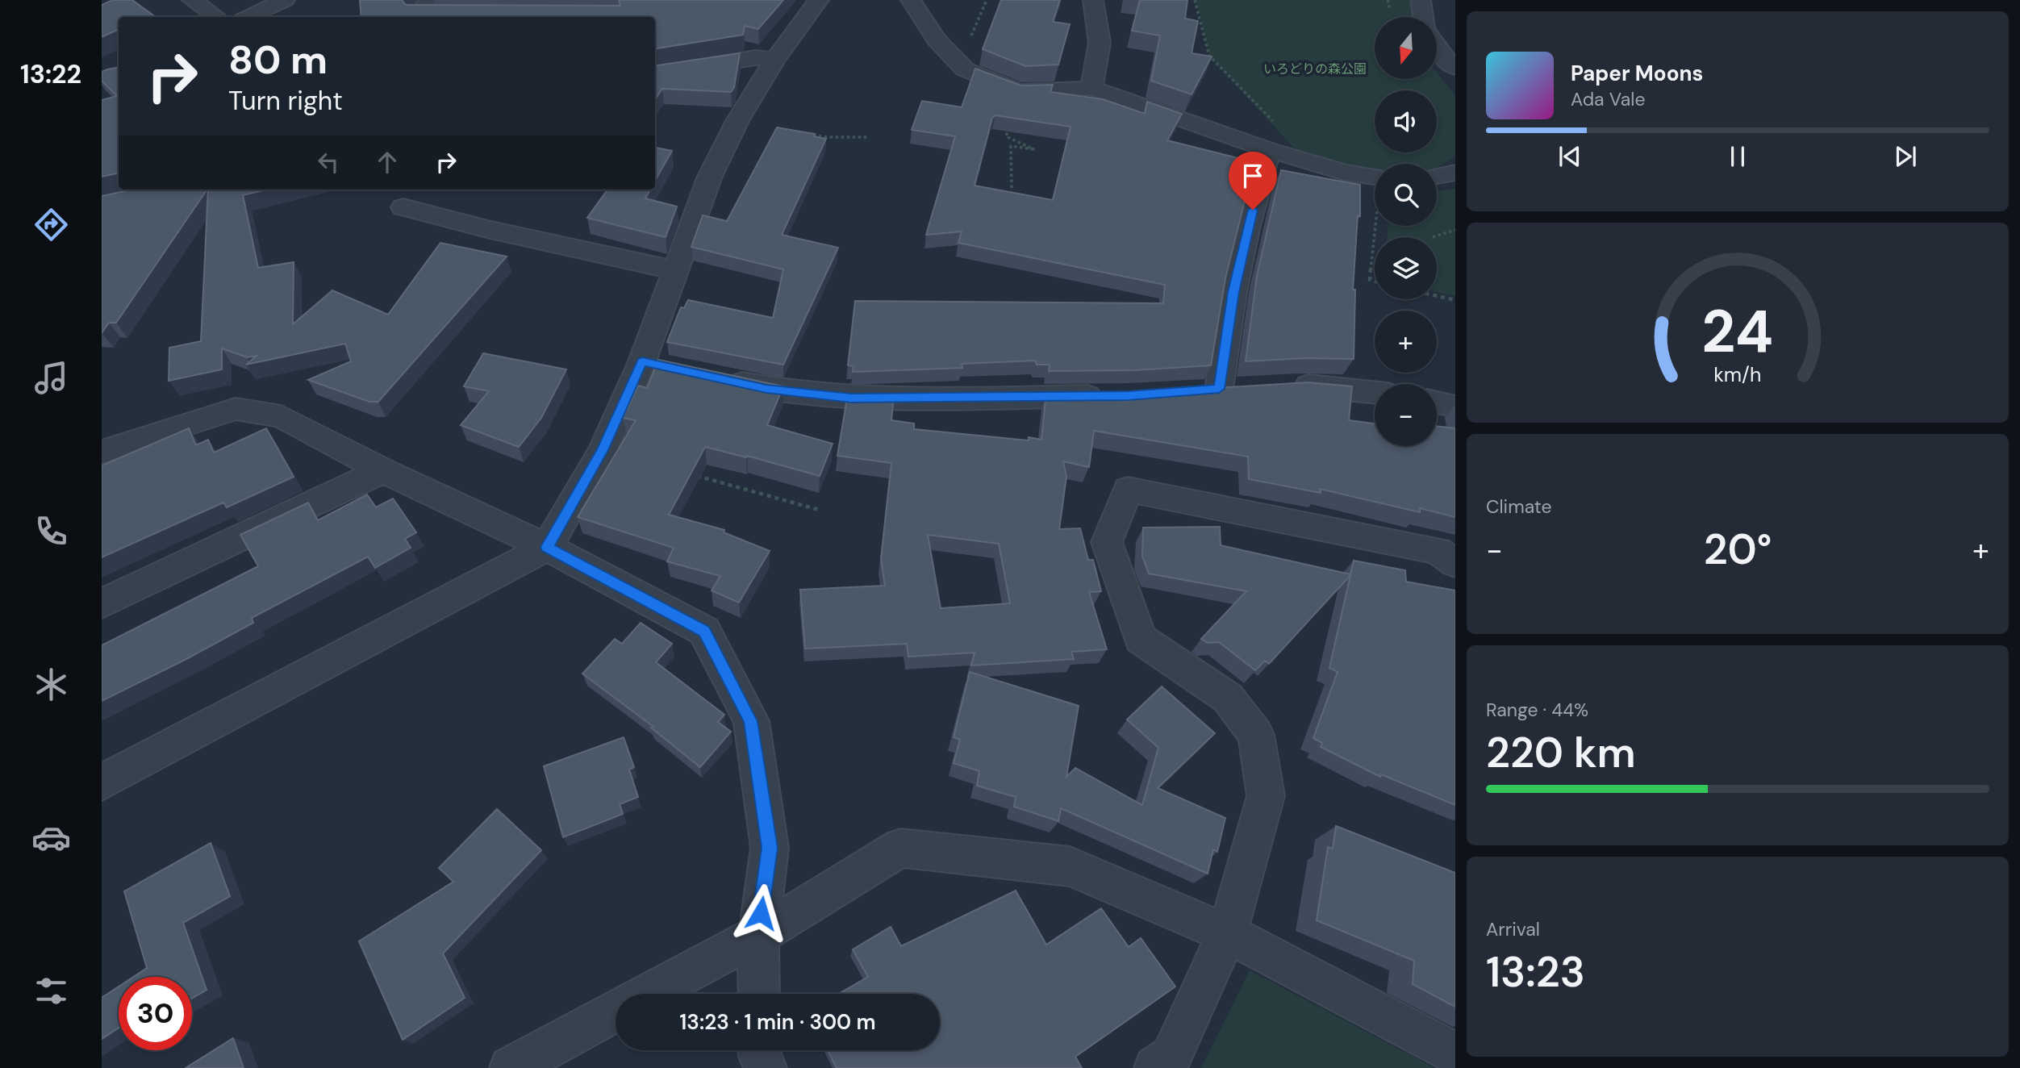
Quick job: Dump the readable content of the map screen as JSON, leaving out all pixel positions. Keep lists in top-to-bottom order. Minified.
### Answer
{"parks":["いろどりの森公園"],"north":"bottom","page":{"tabs":"13:22","map_buttons":["+","−"],"turn":["80 m","Turn right"],"song":["Paper Moons","Ada Vale"],"tile":["Climate",["Range · 44%","220 km"],["Arrival","13:23"]],"heat":["−","20°","+"],"limit":"30","trip":"13:23 · 1 min · 300 m","gauge":["24","km/h"]}}
